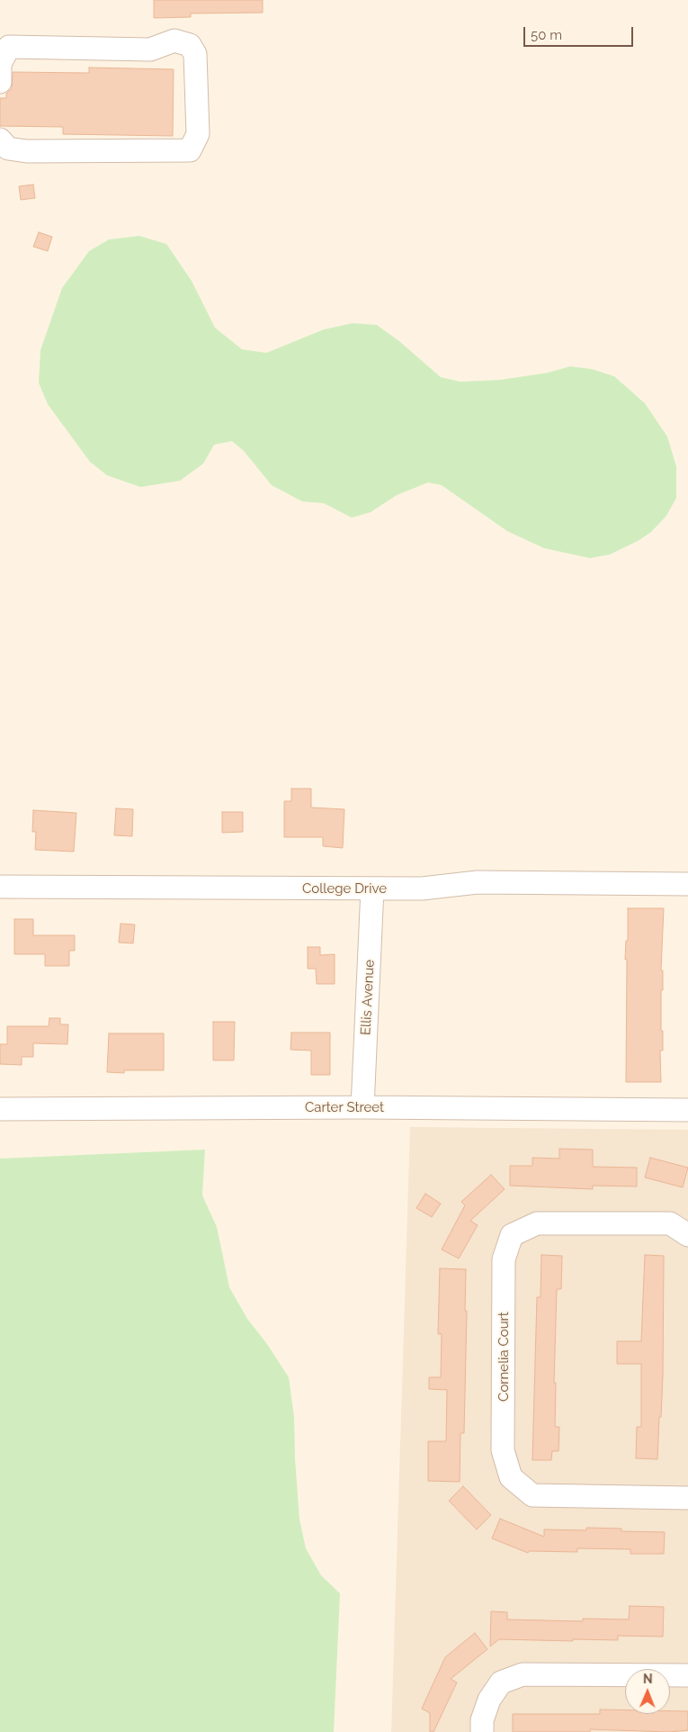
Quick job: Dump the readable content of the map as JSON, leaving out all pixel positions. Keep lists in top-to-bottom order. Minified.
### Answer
{"streets":{"street":["College Drive","Ellis Avenue","Carter Street","Cornelia Court"]},"crossings":[["College Drive","Ellis Avenue"],["Ellis Avenue","Carter Street"]],"scale_bar":"50 m","north":"top"}
